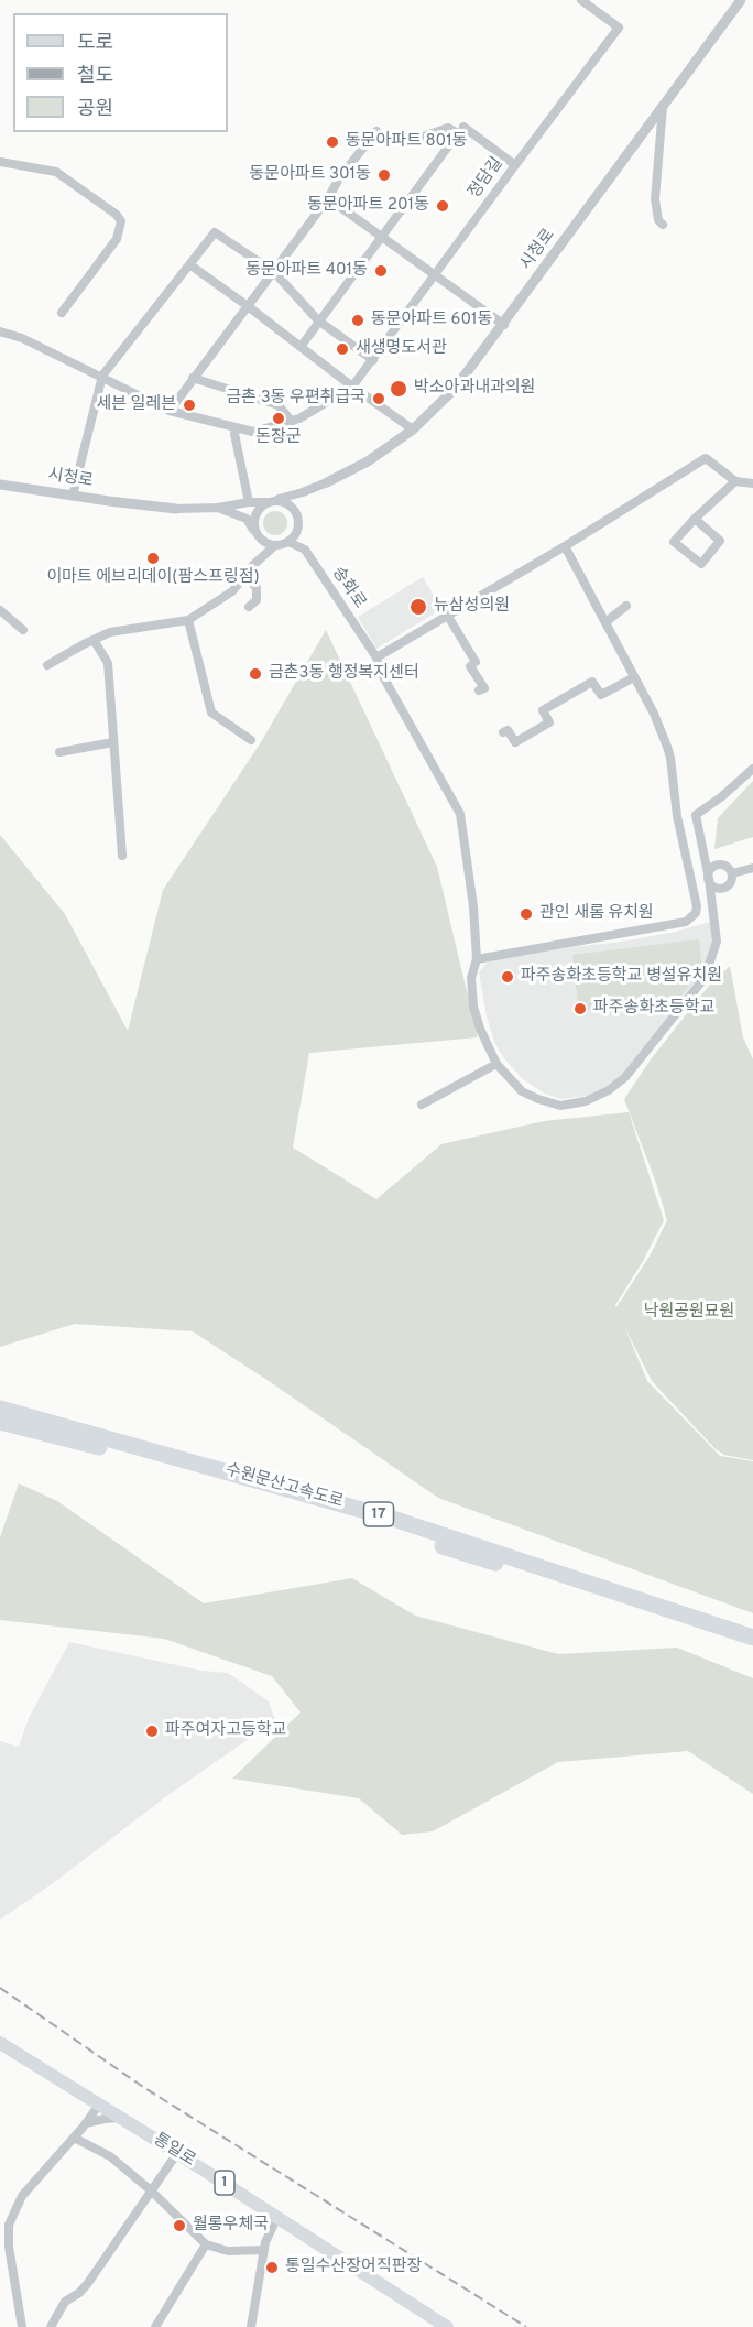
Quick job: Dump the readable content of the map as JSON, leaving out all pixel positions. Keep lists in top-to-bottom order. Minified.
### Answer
{"streets":{"highway":["수원문산고속도로","17"],"main road":["통일로","1"],"street":["정담길","시청로","송화로"]},"parks":["낙원공원묘원"],"places":["동문아파트 801동","동문아파트 301동","동문아파트 201동","동문아파트 401동","동문아파트 601동","새생명도서관","박소아과내과의원","금촌 3동 우편취급국","세븐 일레븐","돈장군","이마트 에브리데이(팜스프링점)","뉴삼성의원","금촌3동 행정복지센터","관인 새롬 유치원","파주송화초등학교 병설유치원","파주송화초등학교","파주여자고등학교","월롱우체국","통일수산장어직판장"],"legend":["도로","철도","공원"]}
